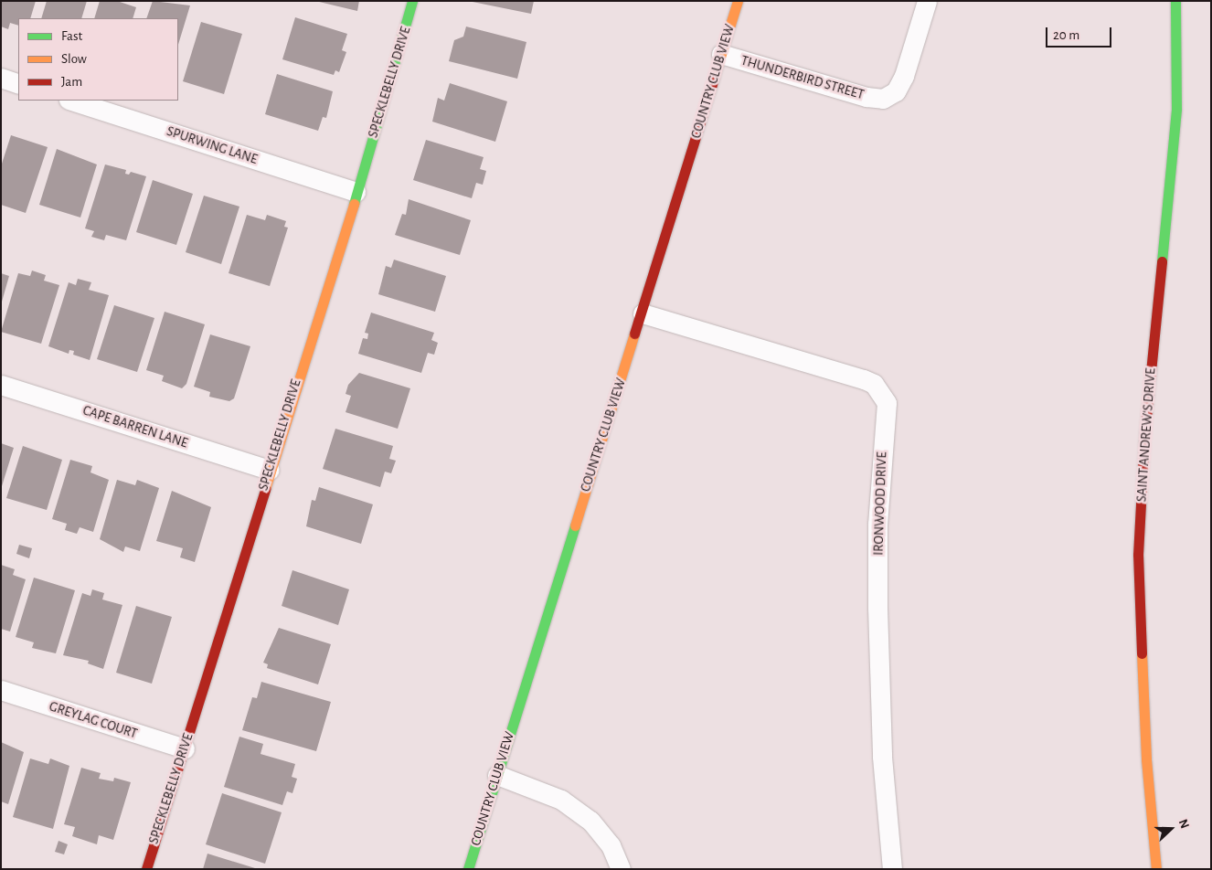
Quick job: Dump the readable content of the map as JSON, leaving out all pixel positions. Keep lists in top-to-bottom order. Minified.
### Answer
{"streets":{"street":["THUNDERBIRD STREET","COUNTRY CLUB VIEW","SPECKLEBELLY DRIVE","SPURWING LANE","CAPE BARREN LANE","SAINT ANDREW'S DRIVE","IRONWOOD DRIVE","GREYLAG COURT"]},"crossings":[["THUNDERBIRD STREET","COUNTRY CLUB VIEW"],["COUNTRY CLUB VIEW","IRONWOOD DRIVE"],["SPECKLEBELLY DRIVE","SPURWING LANE"],["SPECKLEBELLY DRIVE","CAPE BARREN LANE"],["SPECKLEBELLY DRIVE","GREYLAG COURT"]],"legend":["Fast","Slow","Jam"],"scale_bar":"20 m","north":"right"}
